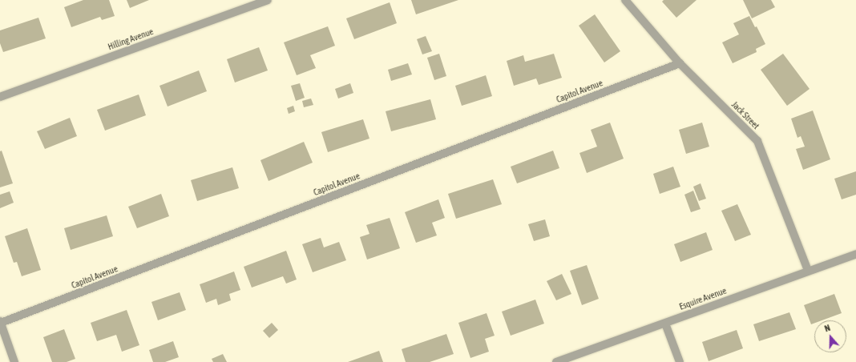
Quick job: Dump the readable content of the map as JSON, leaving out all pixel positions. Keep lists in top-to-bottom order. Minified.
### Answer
{"streets":{"street":["Hilling Avenue","Capitol Avenue","Jack Street","Esquire Avenue"]},"crossings":[["Capitol Avenue","Jack Street"],["Jack Street","Esquire Avenue"]],"north":"top"}
